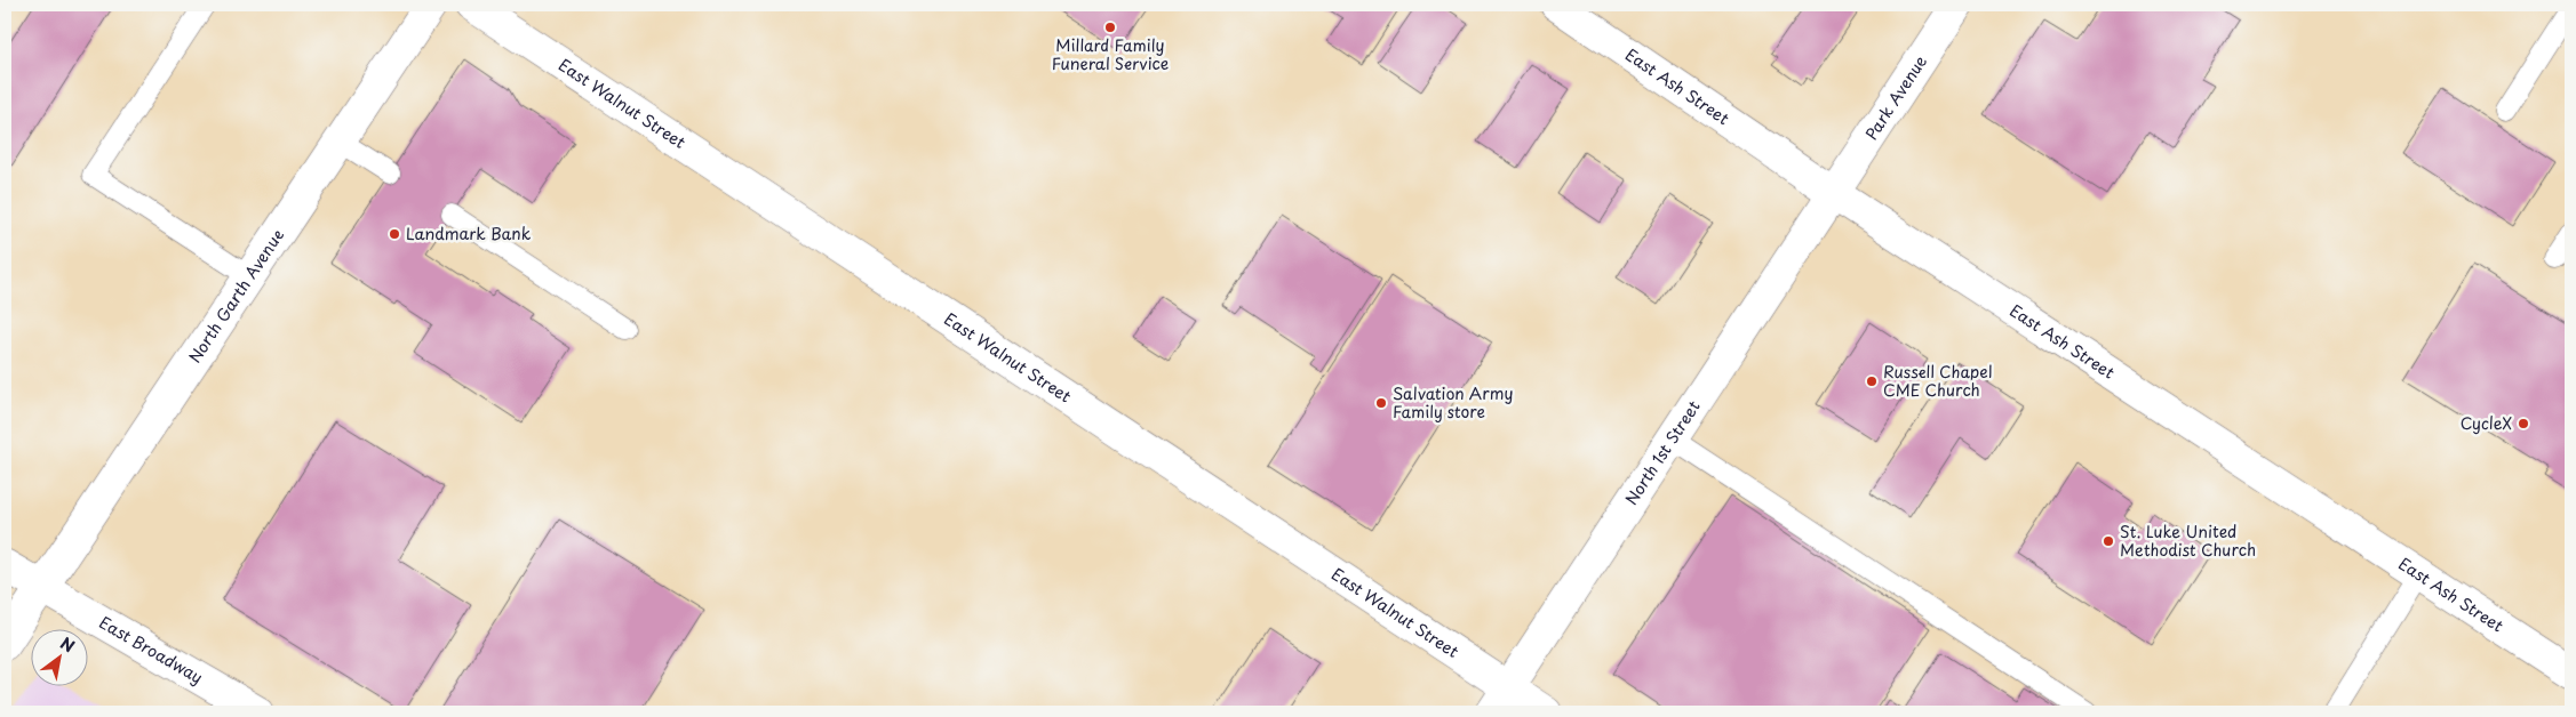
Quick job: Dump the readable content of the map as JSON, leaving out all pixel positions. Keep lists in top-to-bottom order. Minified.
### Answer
{"streets":{"street":["East Ash Street","Park Avenue","East Walnut Street","North Garth Avenue","North 1st Street","East Broadway"]},"crossings":[["East Ash Street","Park Avenue"],["East Ash Street","North 1st Street"],["Park Avenue","North 1st Street"],["East Walnut Street","North 1st Street"],["North Garth Avenue","East Broadway"]],"places":["Millard Family Funeral Service","Landmark Bank","Russell Chapel CME Church","Salvation Army Family store","CycleX","St. Luke United Methodist Church"],"north":"top right"}
